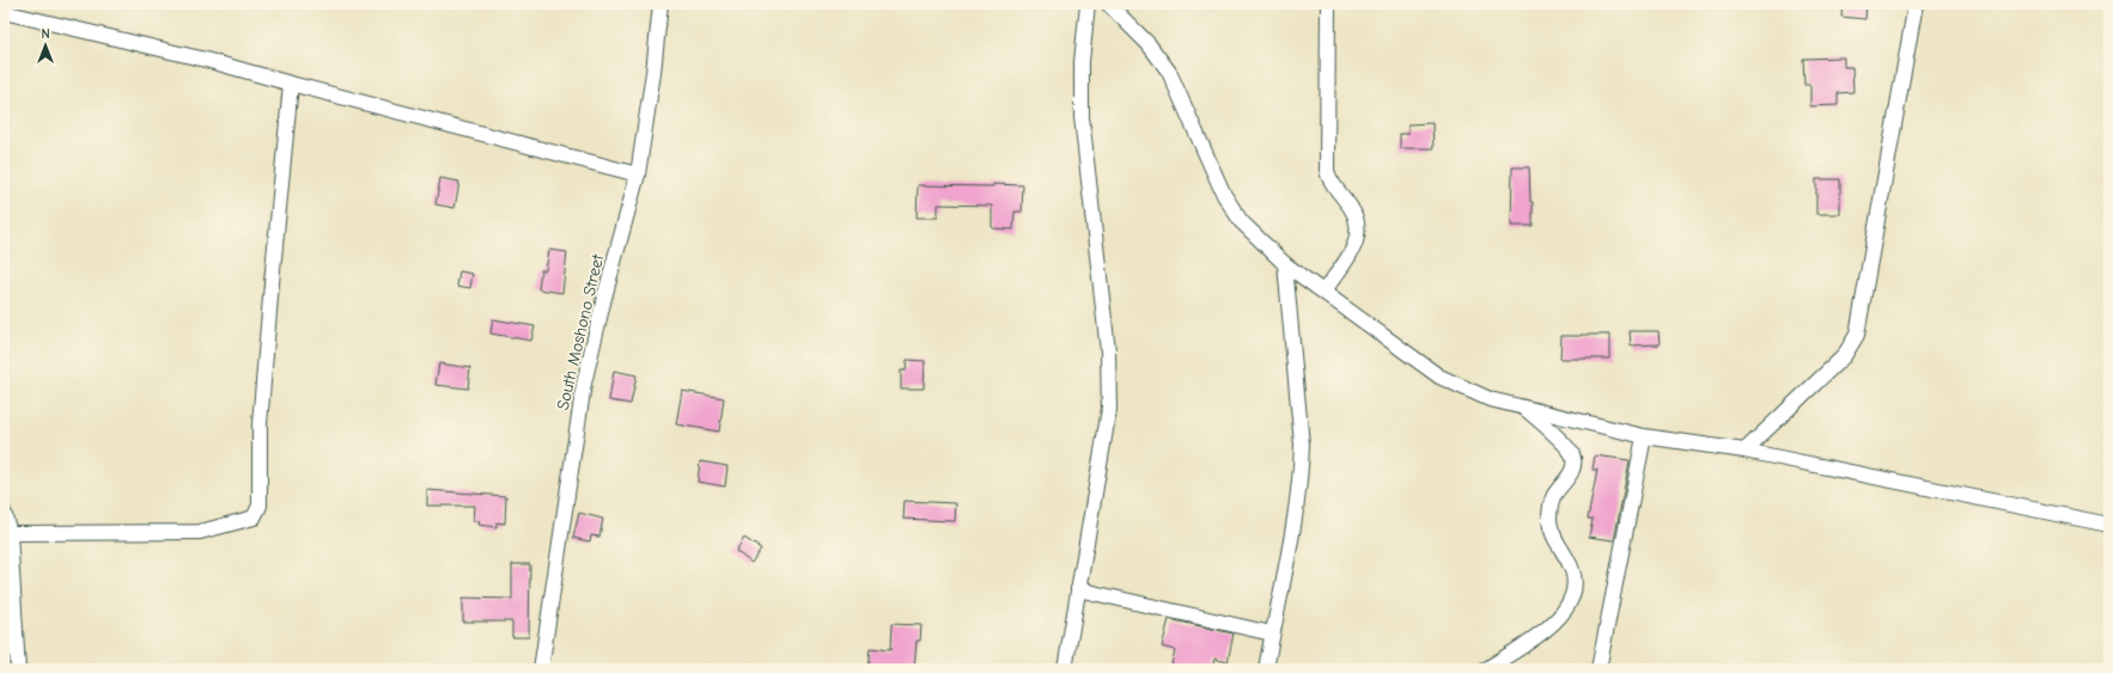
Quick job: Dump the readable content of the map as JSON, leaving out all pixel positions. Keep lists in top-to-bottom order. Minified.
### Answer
{"streets":{"street":["South Moshono Street"]},"north":"top"}
